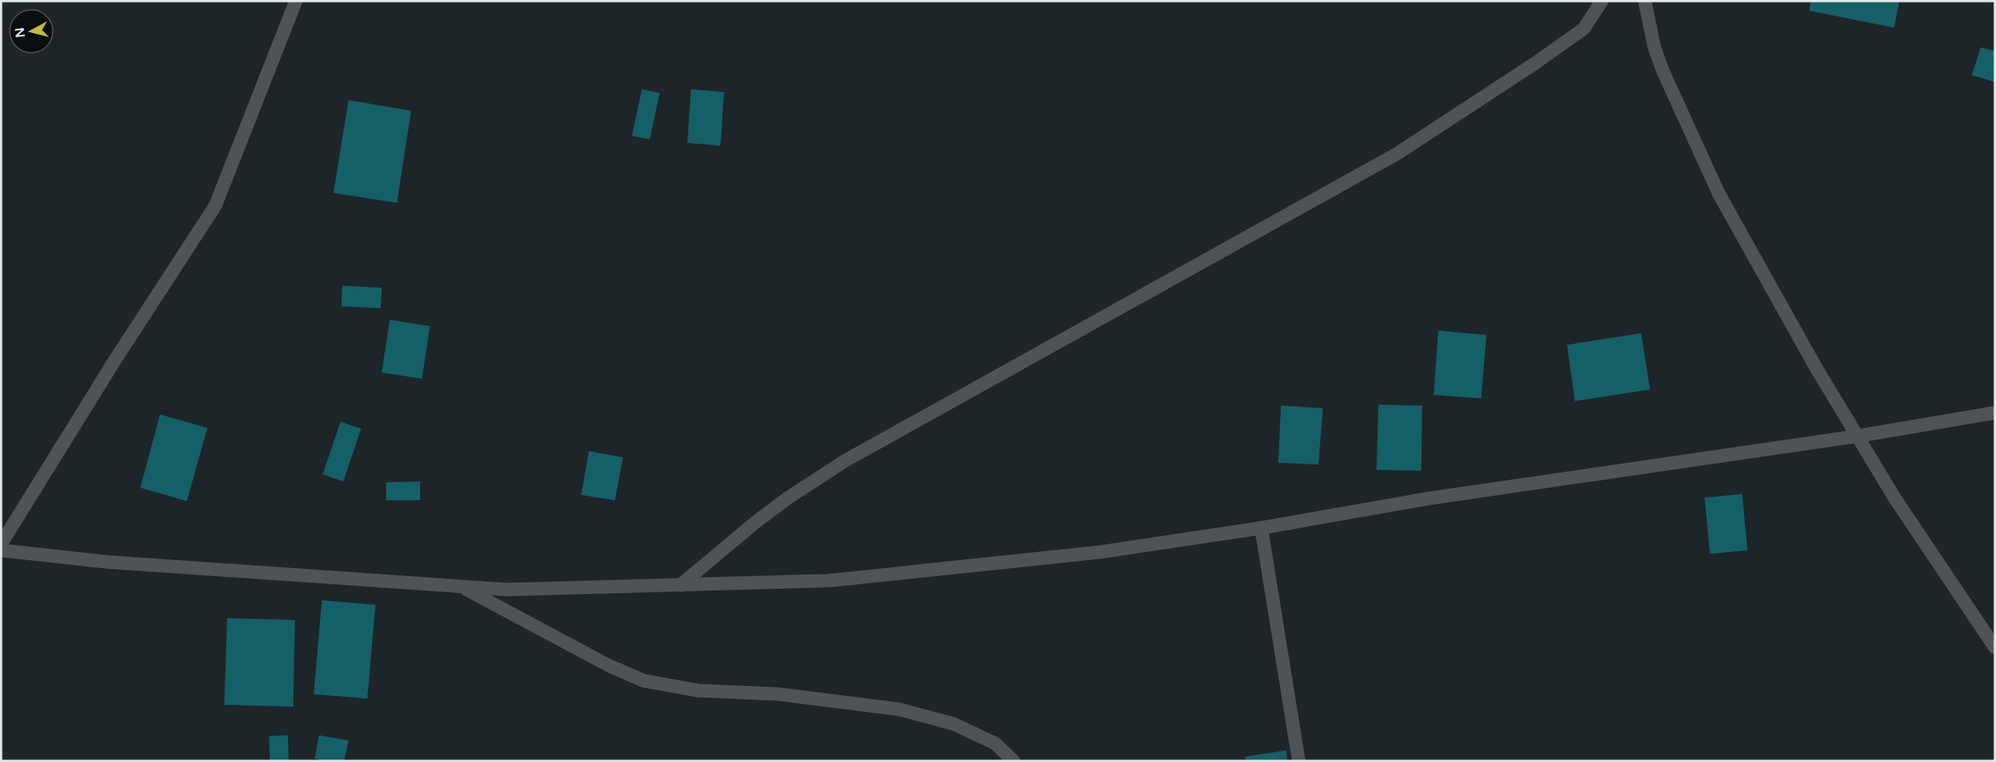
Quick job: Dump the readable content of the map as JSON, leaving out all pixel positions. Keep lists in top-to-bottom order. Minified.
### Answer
{"north":"left"}
